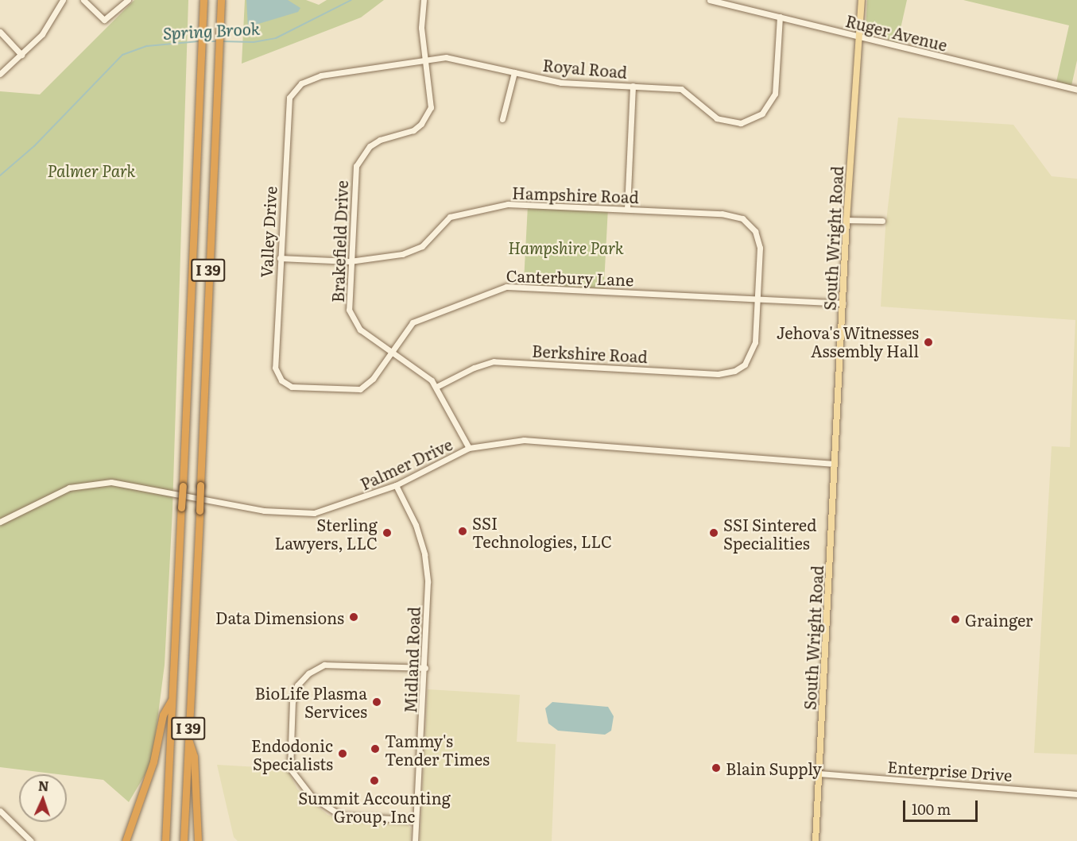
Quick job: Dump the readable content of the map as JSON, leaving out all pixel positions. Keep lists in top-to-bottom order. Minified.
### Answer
{"streets":{"highway":["I 39"],"main road":["South Wright Road"],"street":["Ruger Avenue","Royal Road","Hampshire Road","Valley Drive","Brakefield Drive","Canterbury Lane","Berkshire Road","Palmer Drive","Midland Road","Enterprise Drive"]},"crossings":[["Ruger Avenue","Royal Road"],["Ruger Avenue","South Wright Road"],["Royal Road","Valley Drive"],["Royal Road","Brakefield Drive"],["Hampshire Road","Valley Drive"],["Hampshire Road","Brakefield Drive"],["Hampshire Road","Canterbury Lane"],["Hampshire Road","Berkshire Road"],["Valley Drive","Canterbury Lane"],["South Wright Road","Canterbury Lane"],["South Wright Road","Palmer Drive"],["South Wright Road","Enterprise Drive"],["Brakefield Drive","Canterbury Lane"],["Brakefield Drive","Berkshire Road"],["Brakefield Drive","Palmer Drive"],["Canterbury Lane","Berkshire Road"],["Palmer Drive","Midland Road"]],"water":["Spring Brook"],"parks":["Palmer Park","Hampshire Park"],"places":["Jehova's Witnesses Assembly Hall","SSI Technologies, LLC","Sterling Lawyers, LLC","SSI Sintered Specialities","Data Dimensions","Grainger","BioLife Plasma Services","Tammy's Tender Times","Endodonic Specialists","Blain Supply","Summit Accounting Group, Inc"],"scale_bar":"100 m","north":"top"}
